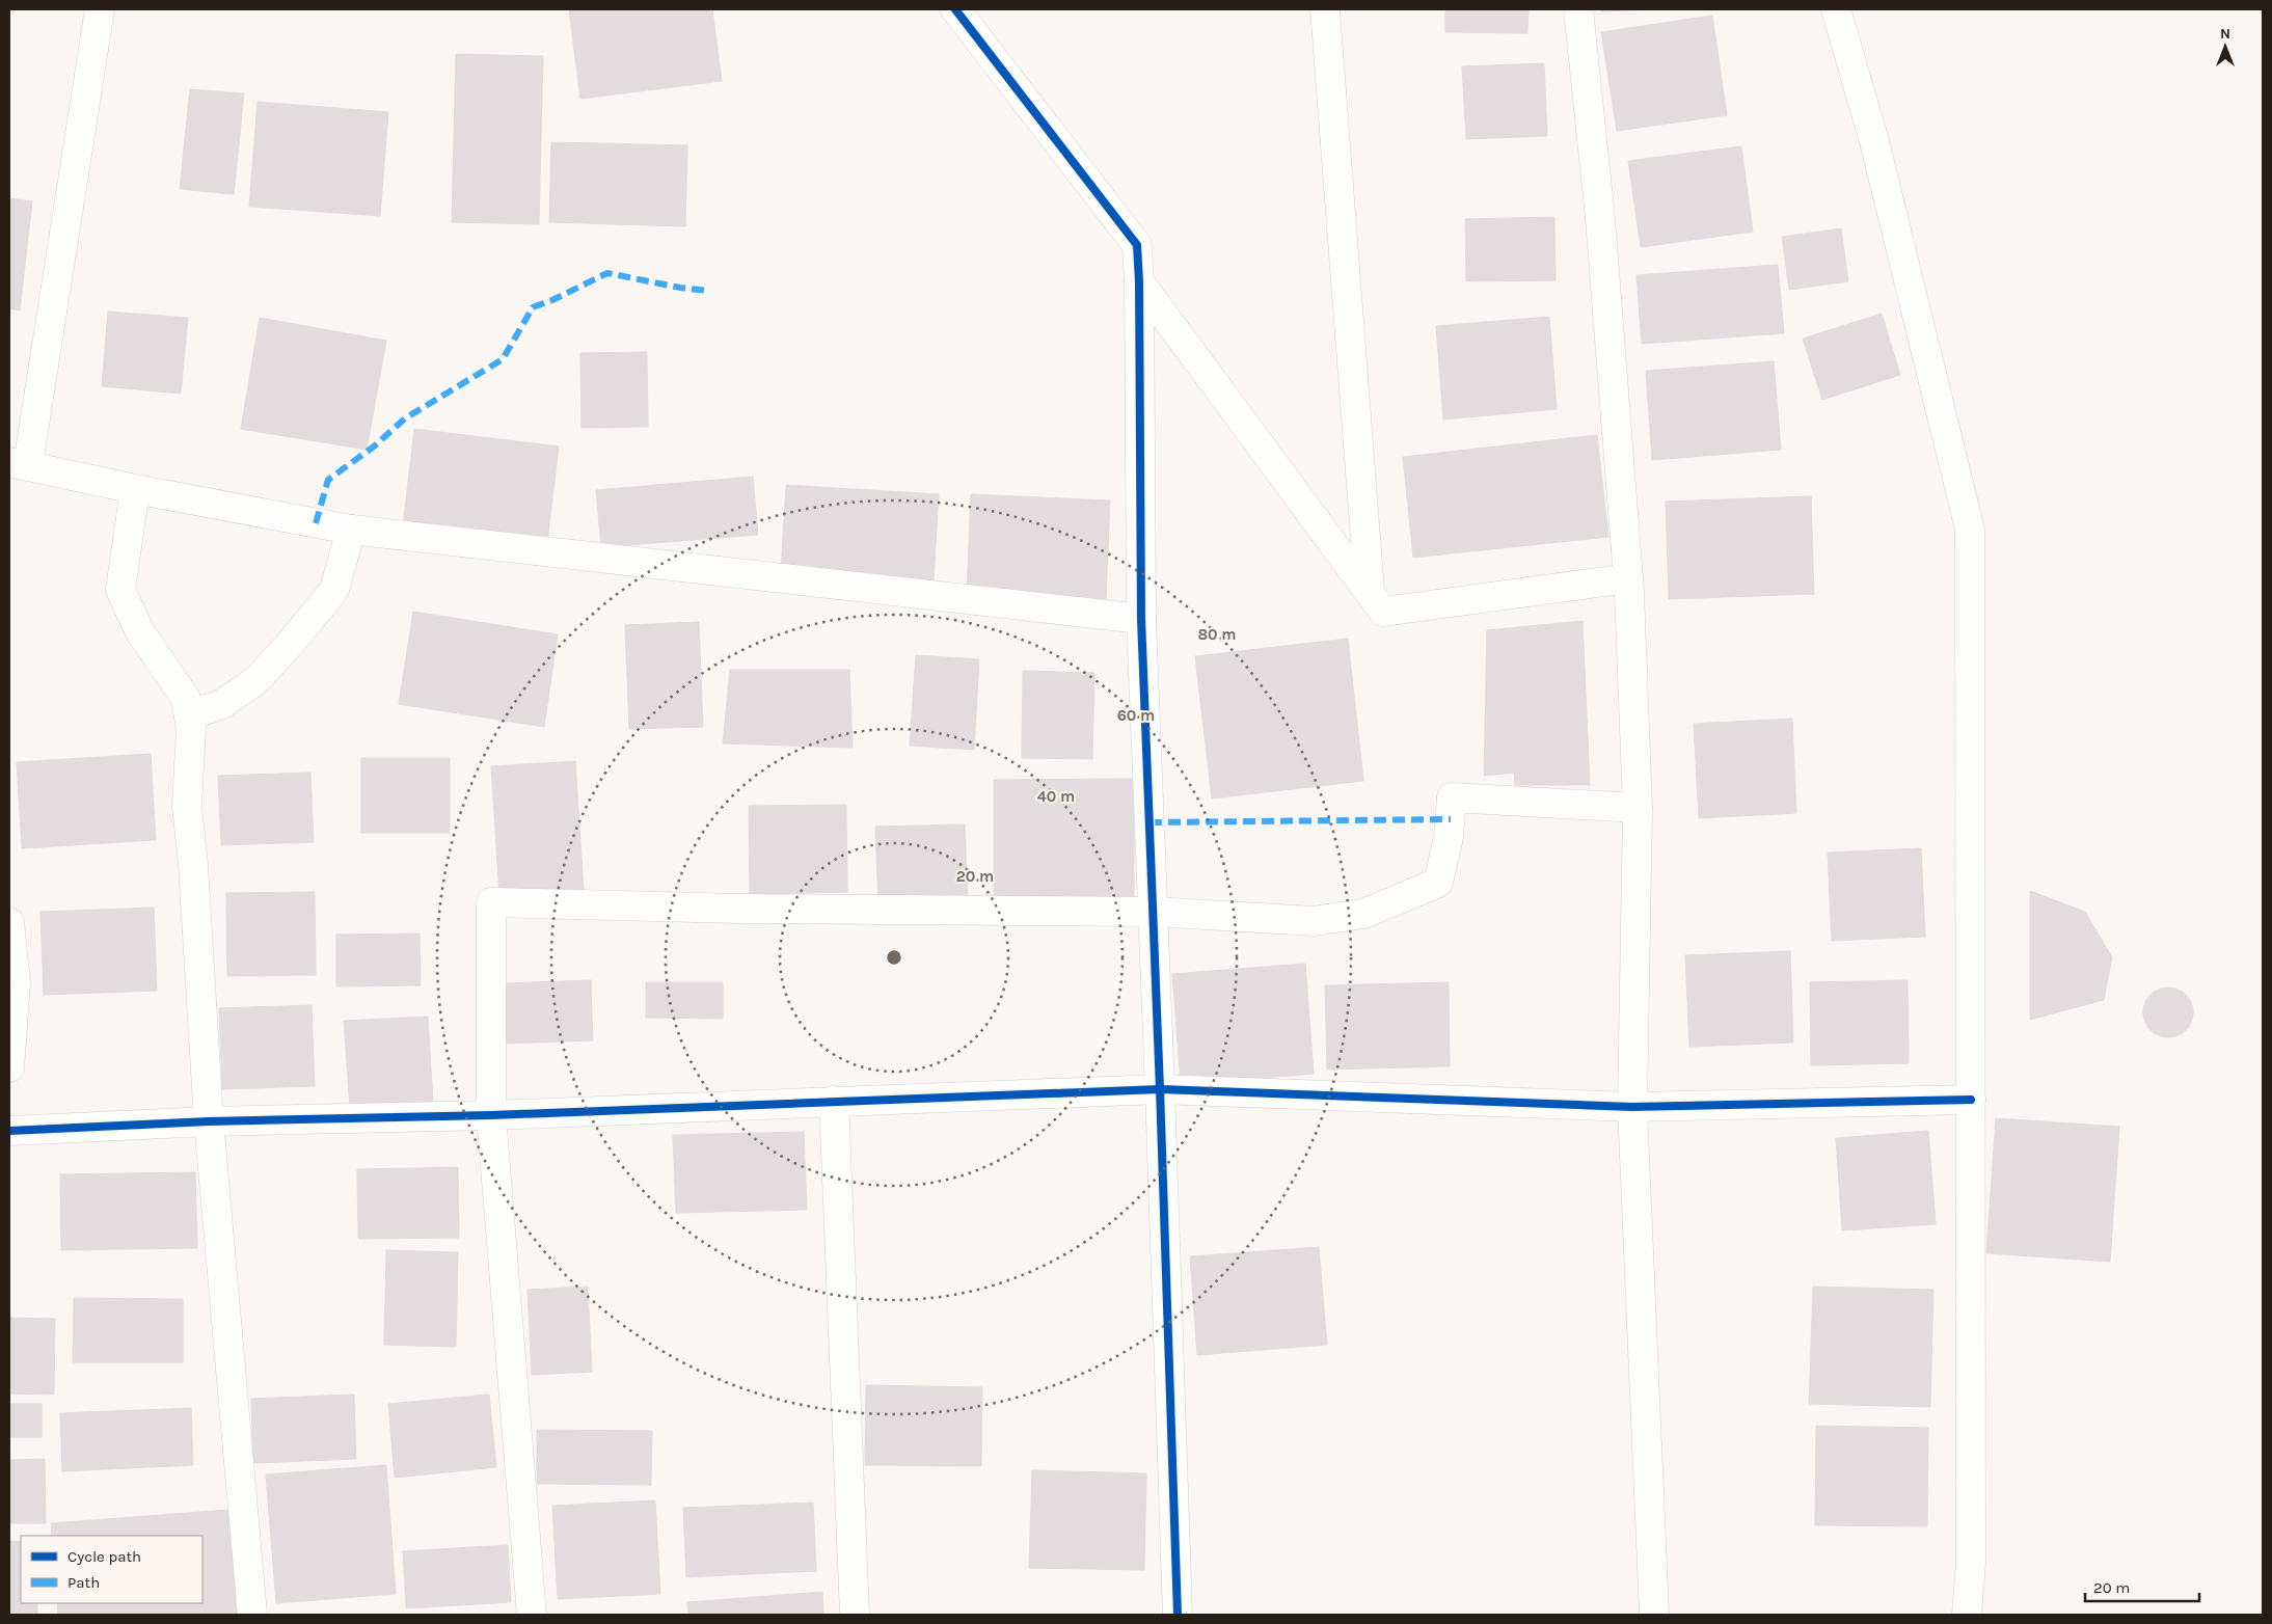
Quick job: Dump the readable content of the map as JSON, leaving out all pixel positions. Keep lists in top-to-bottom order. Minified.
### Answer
{"legend":["Cycle path","Path"],"scale_bar":"20 m","north":"top","rings":["80 m","60 m","40 m","20 m"]}
